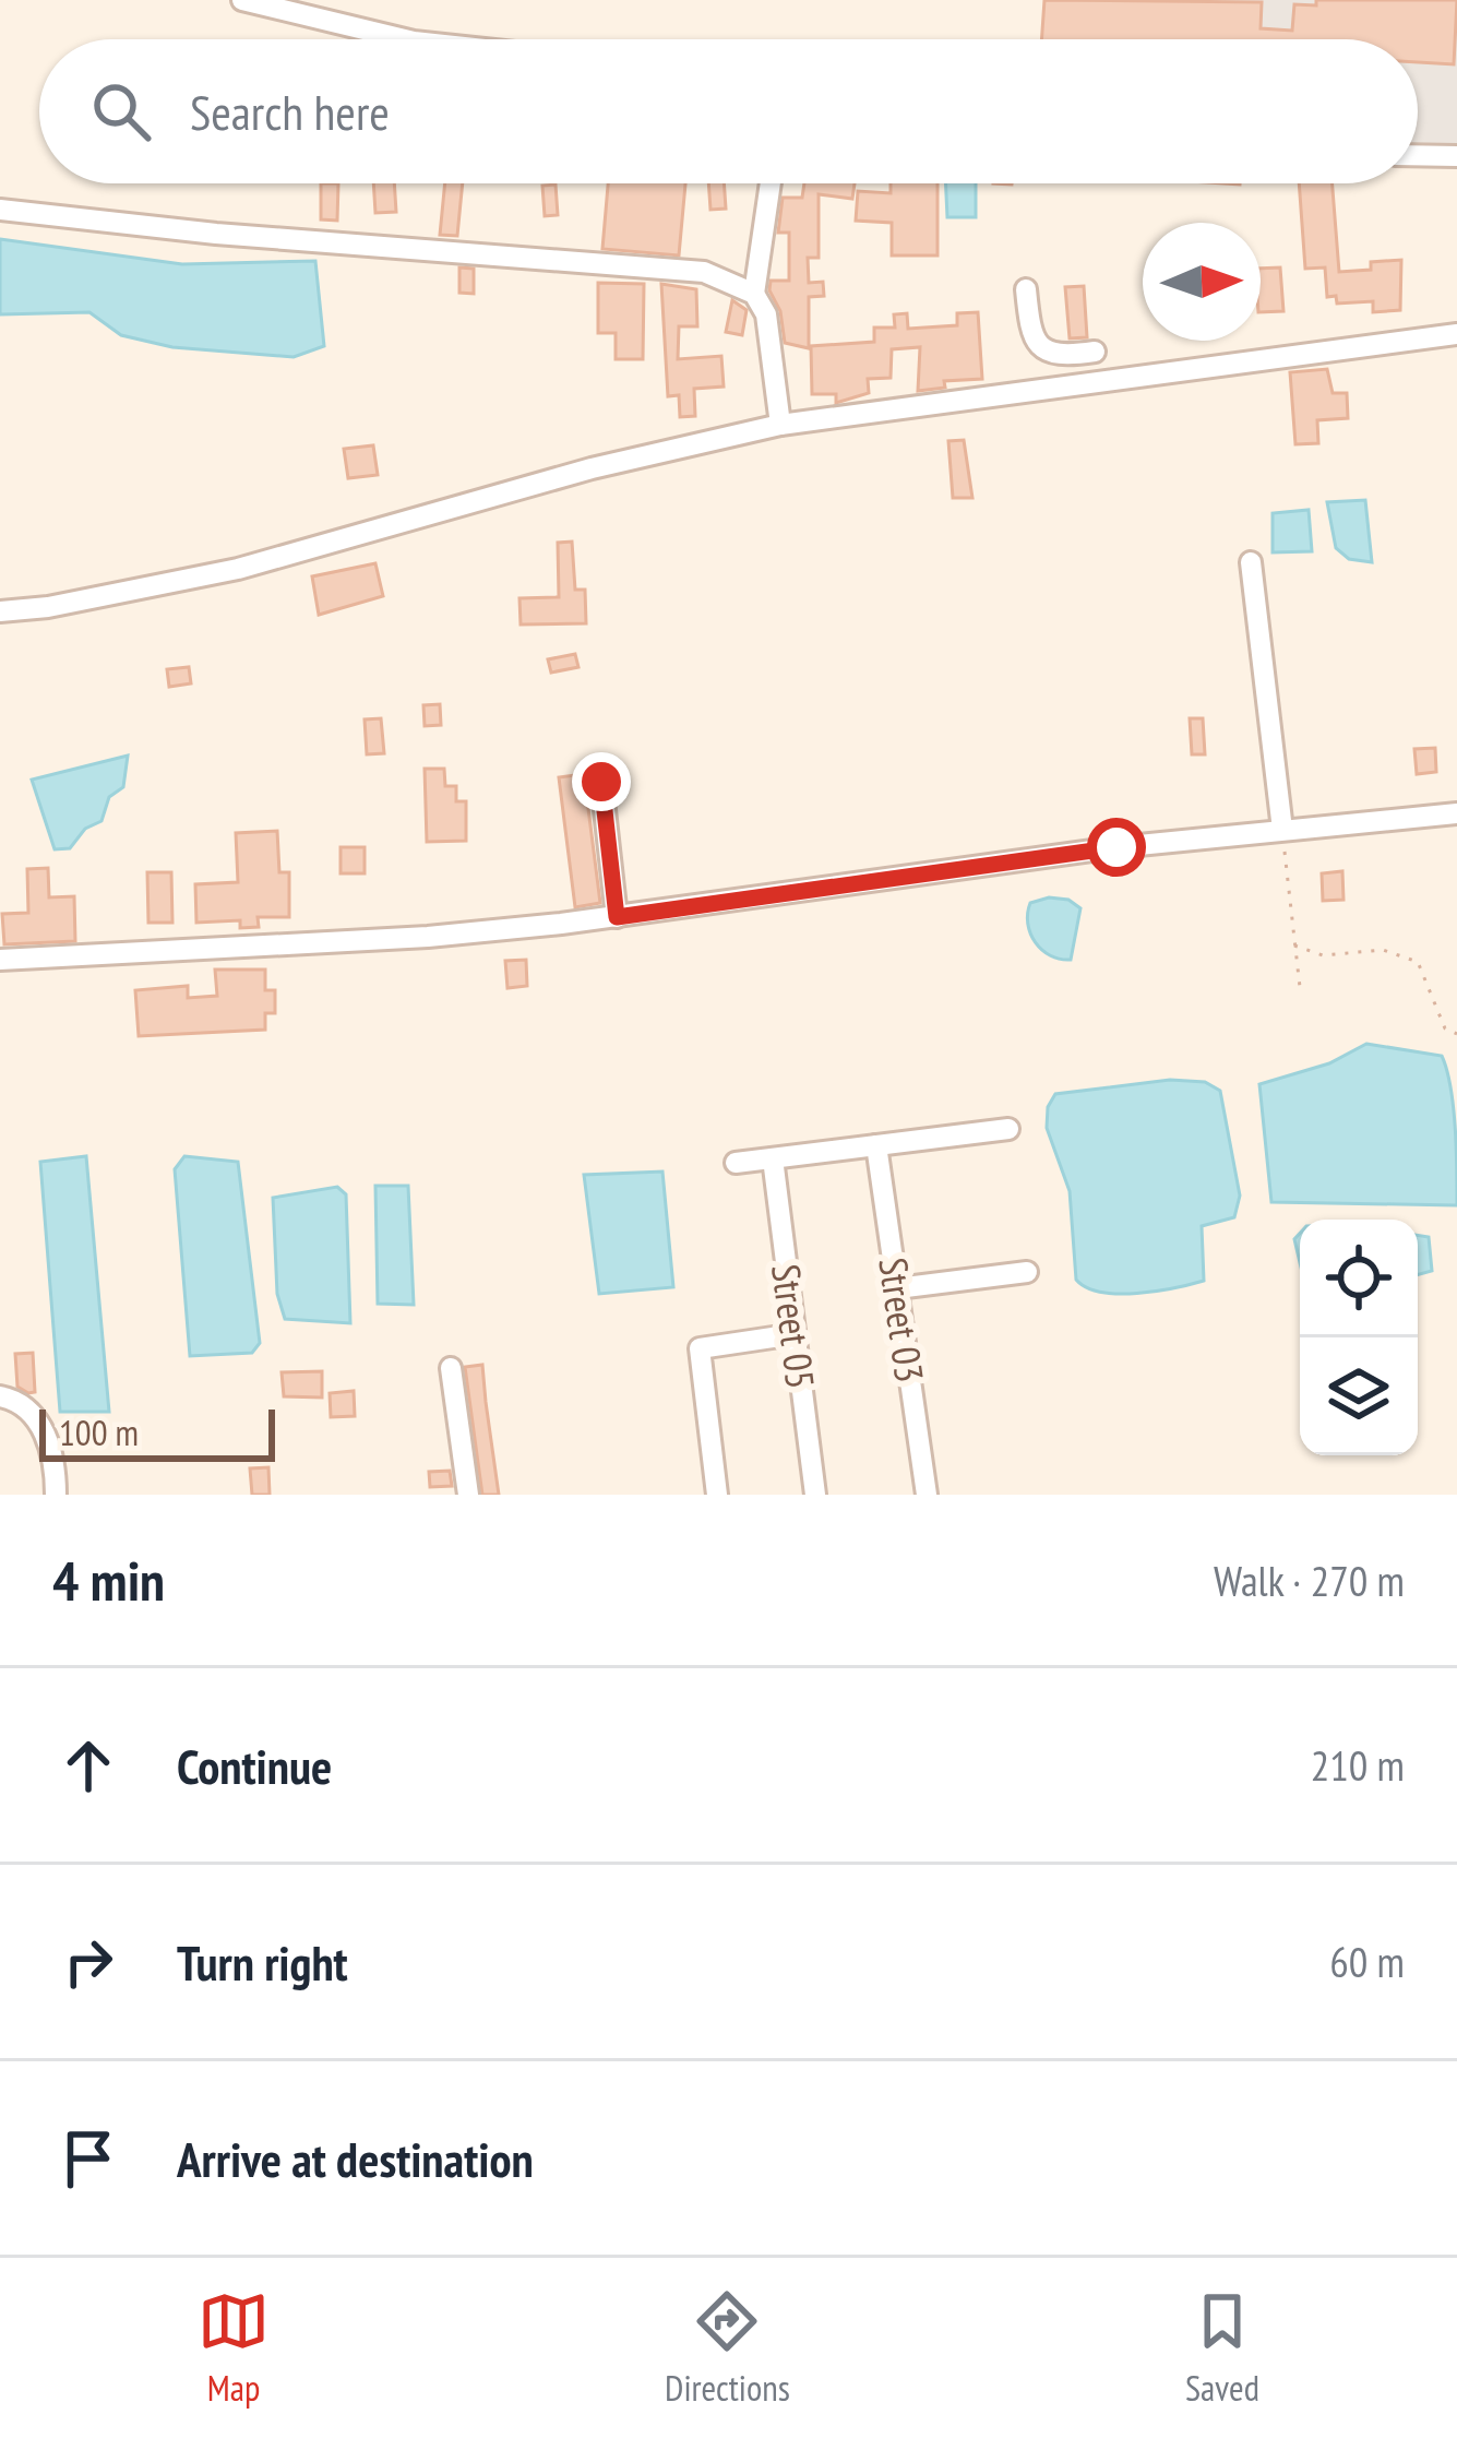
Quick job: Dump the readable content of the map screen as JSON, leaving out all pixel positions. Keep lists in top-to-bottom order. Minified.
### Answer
{"streets":{"street":["Street 03","Street 05"]},"scale_bar":"100 m","north":"right","page":{"search":"Search here","scale":"100 m","heading":["4 min","Walk · 270 m"],"list":[["Continue","210 m"],["Turn right","60 m"],"Arrive at destination"],"nav":["Map","Directions","Saved"]}}
